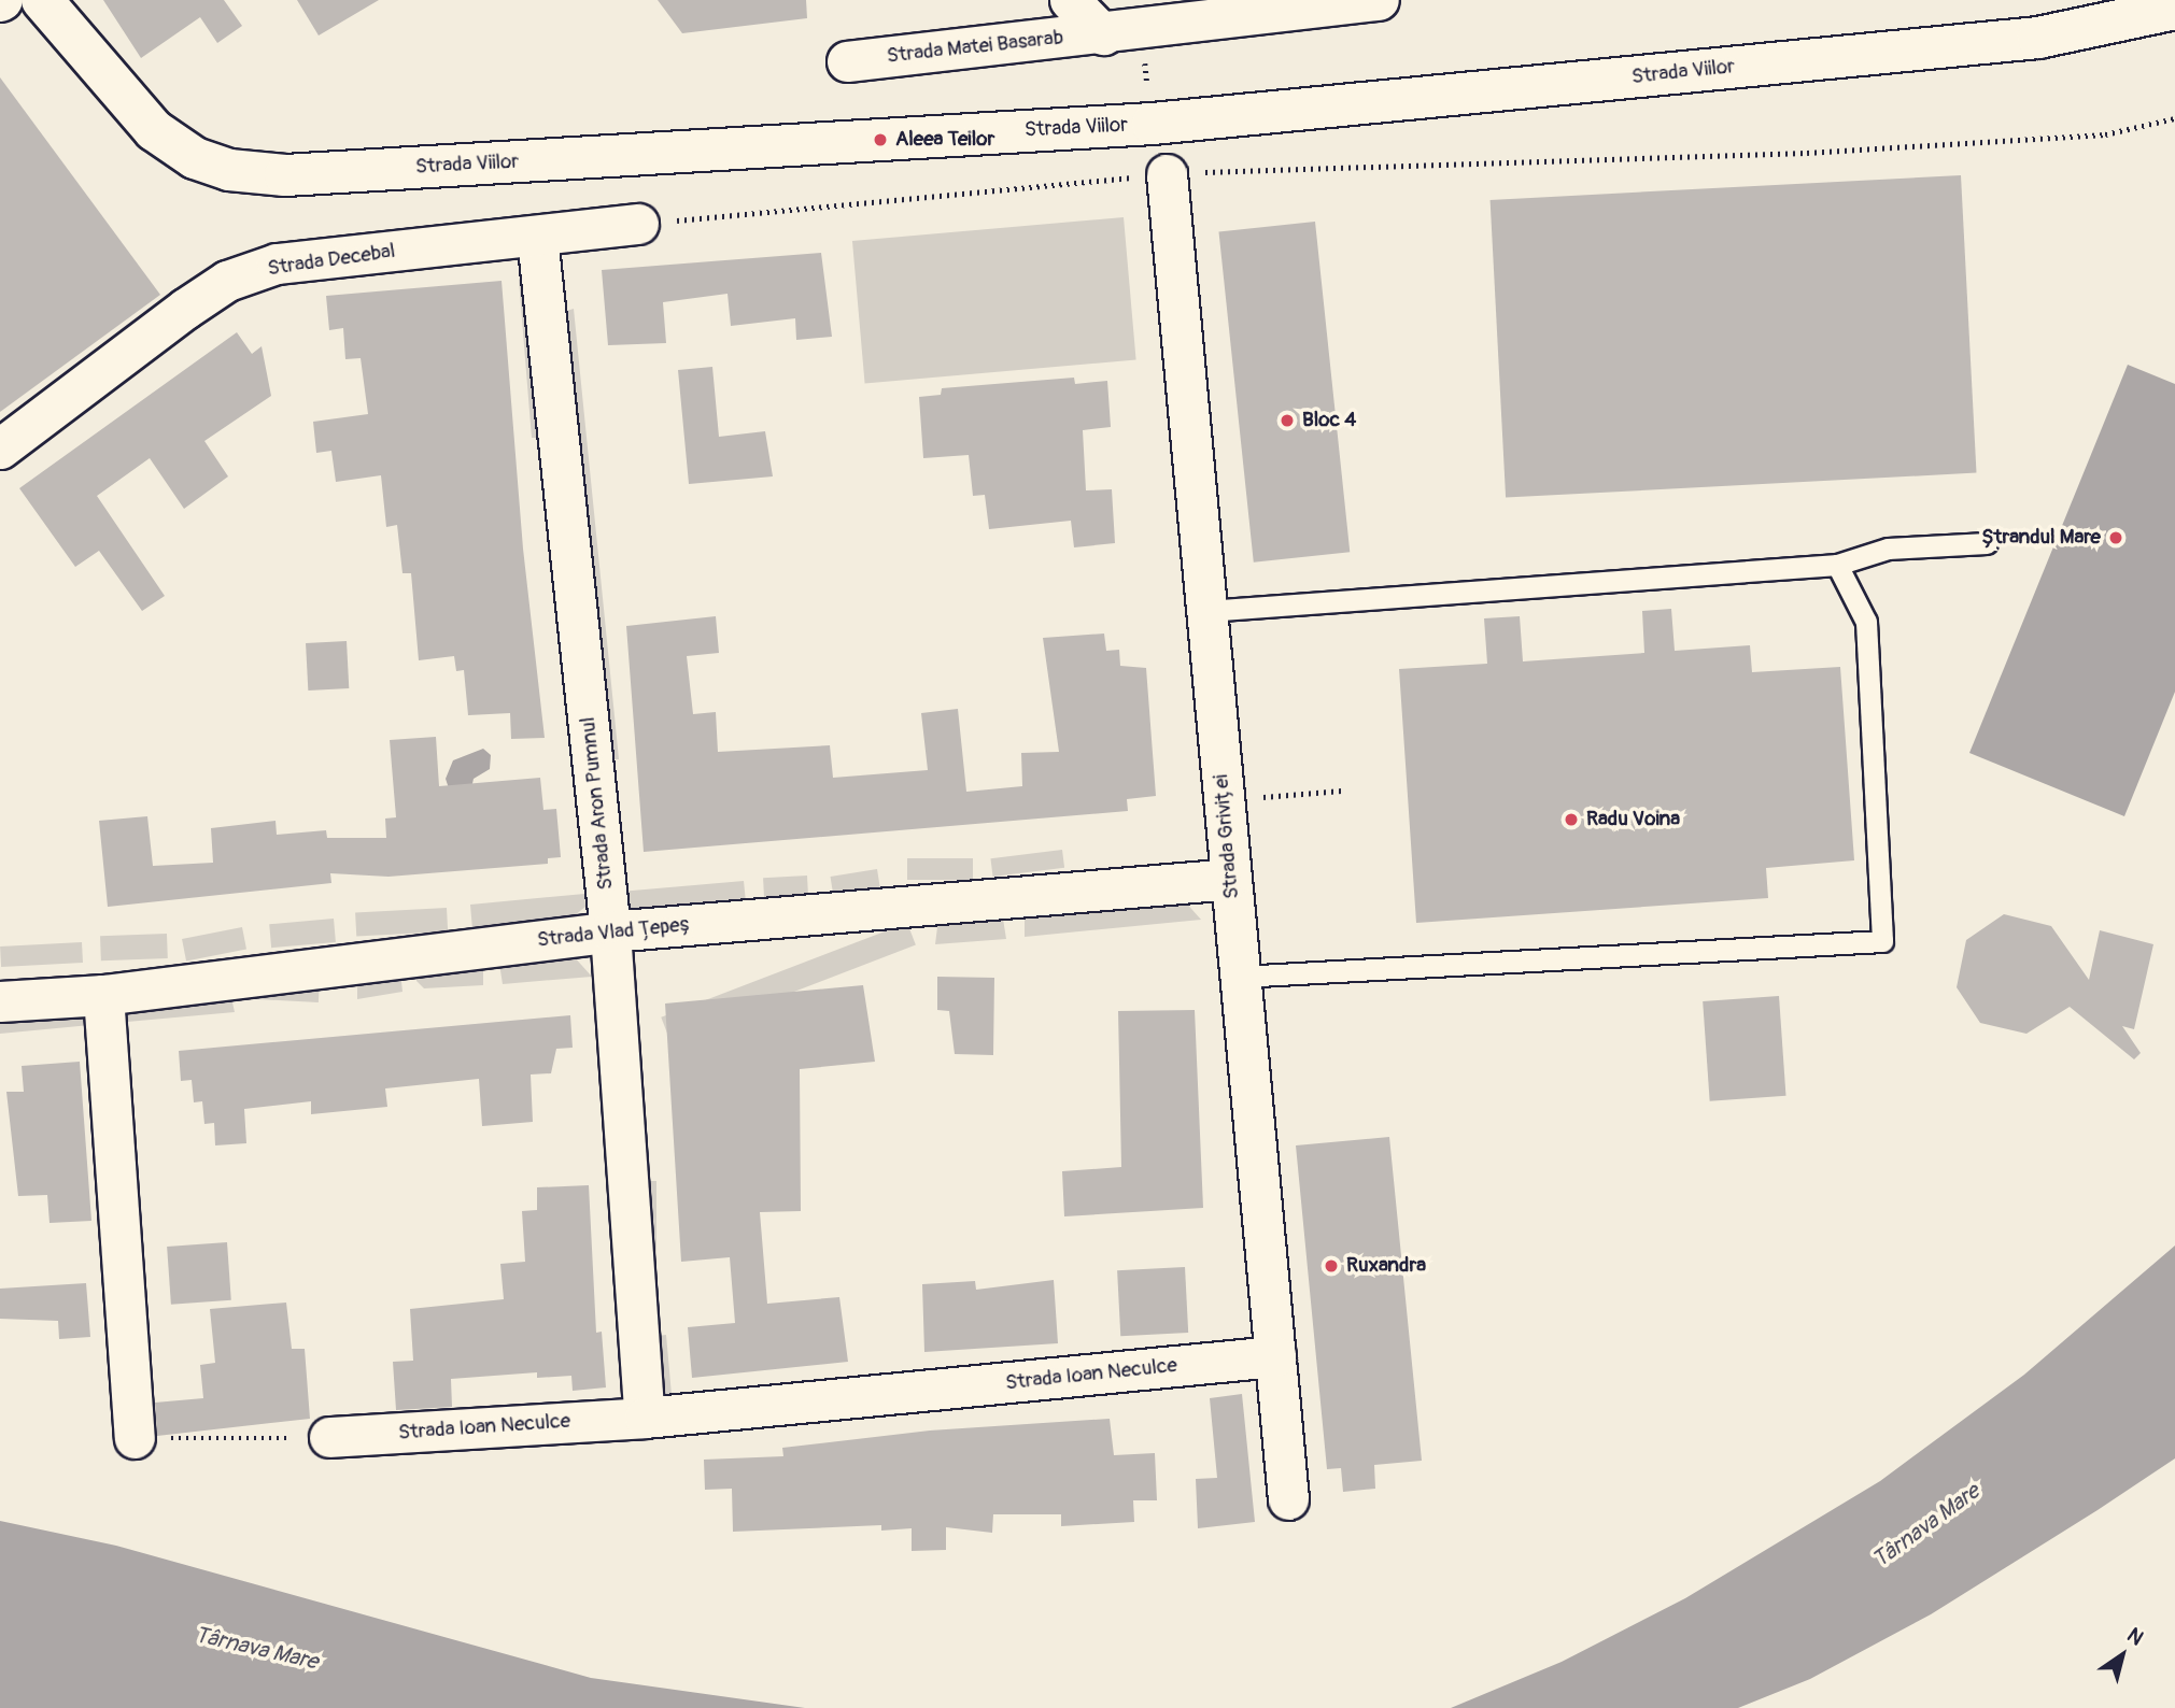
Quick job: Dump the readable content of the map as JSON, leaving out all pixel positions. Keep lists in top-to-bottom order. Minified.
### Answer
{"streets":{"street":["Strada Matei Basarab","Strada Viilor","Strada Decebal","Strada Aron Pumnul","Strada Griviței","Strada Vlad Țepeș","Strada Ioan Neculce"]},"crossings":[["Strada Decebal","Strada Aron Pumnul"],["Strada Aron Pumnul","Strada Vlad Țepeș"],["Strada Aron Pumnul","Strada Ioan Neculce"],["Strada Griviței","Strada Vlad Țepeș"],["Strada Griviței","Strada Ioan Neculce"]],"water":["Târnava Mare"],"places":["Aleea Teilor","Bloc 4","Ștrandul Mare","Radu Voina","Ruxandra"],"north":"top right"}
